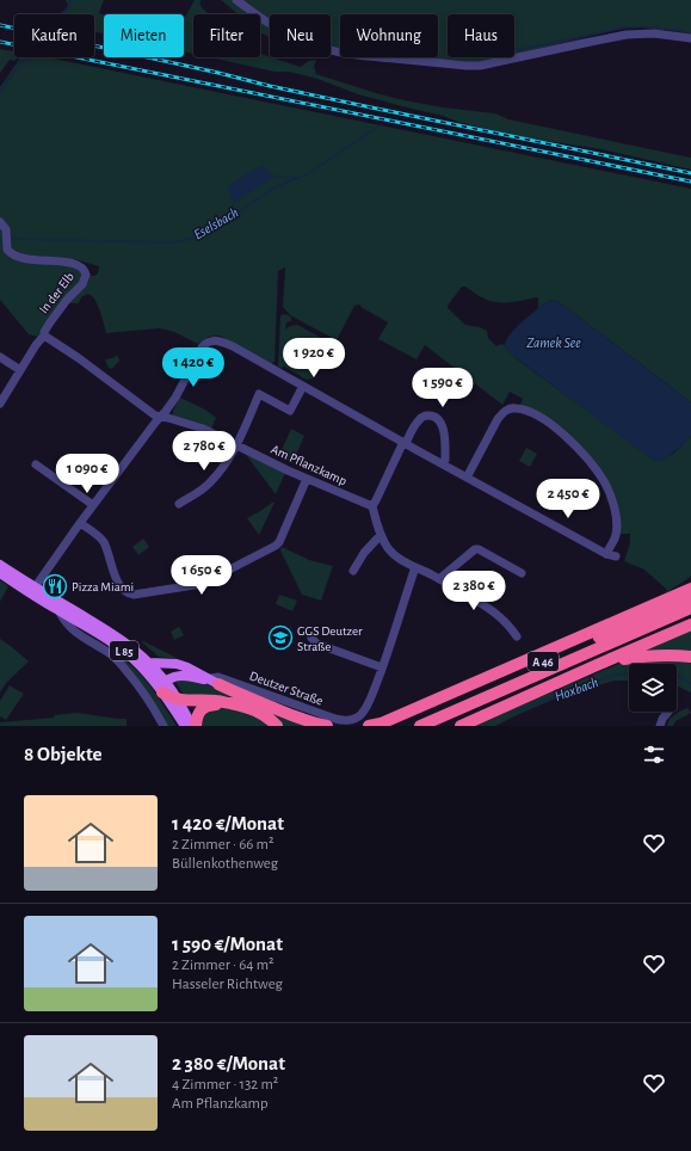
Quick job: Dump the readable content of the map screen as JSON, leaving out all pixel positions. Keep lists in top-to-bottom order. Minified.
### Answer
{"streets":{"highway":["A 46"],"main road":["L 85"],"street":["In der Elb","Am Pflanzkamp","Deutzer Straße"]},"water":["Eselsbach","Zamek See","Hoxbach"],"places":{"restaurant":["Pizza Miami"],"school or university":["GGS Deutzer Straße"]},"page":{"chip":["Kaufen","Mieten","Filter","Neu","Wohnung","Haus"],"price":["1 920 €","1 420 €","1 590 €","2 780 €","1 090 €","2 450 €","1 650 €","2 380 €"],"heading":"8 Objekte","list":[{"name":"1 420 €/Monat","note":"2 Zimmer · 66 m² · Büllenkothenweg"},{"name":"1 590 €/Monat","note":"2 Zimmer · 64 m² · Hasseler Richtweg"},{"name":"2 380 €/Monat","note":"4 Zimmer · 132 m² · Am Pflanzkamp"}]}}
